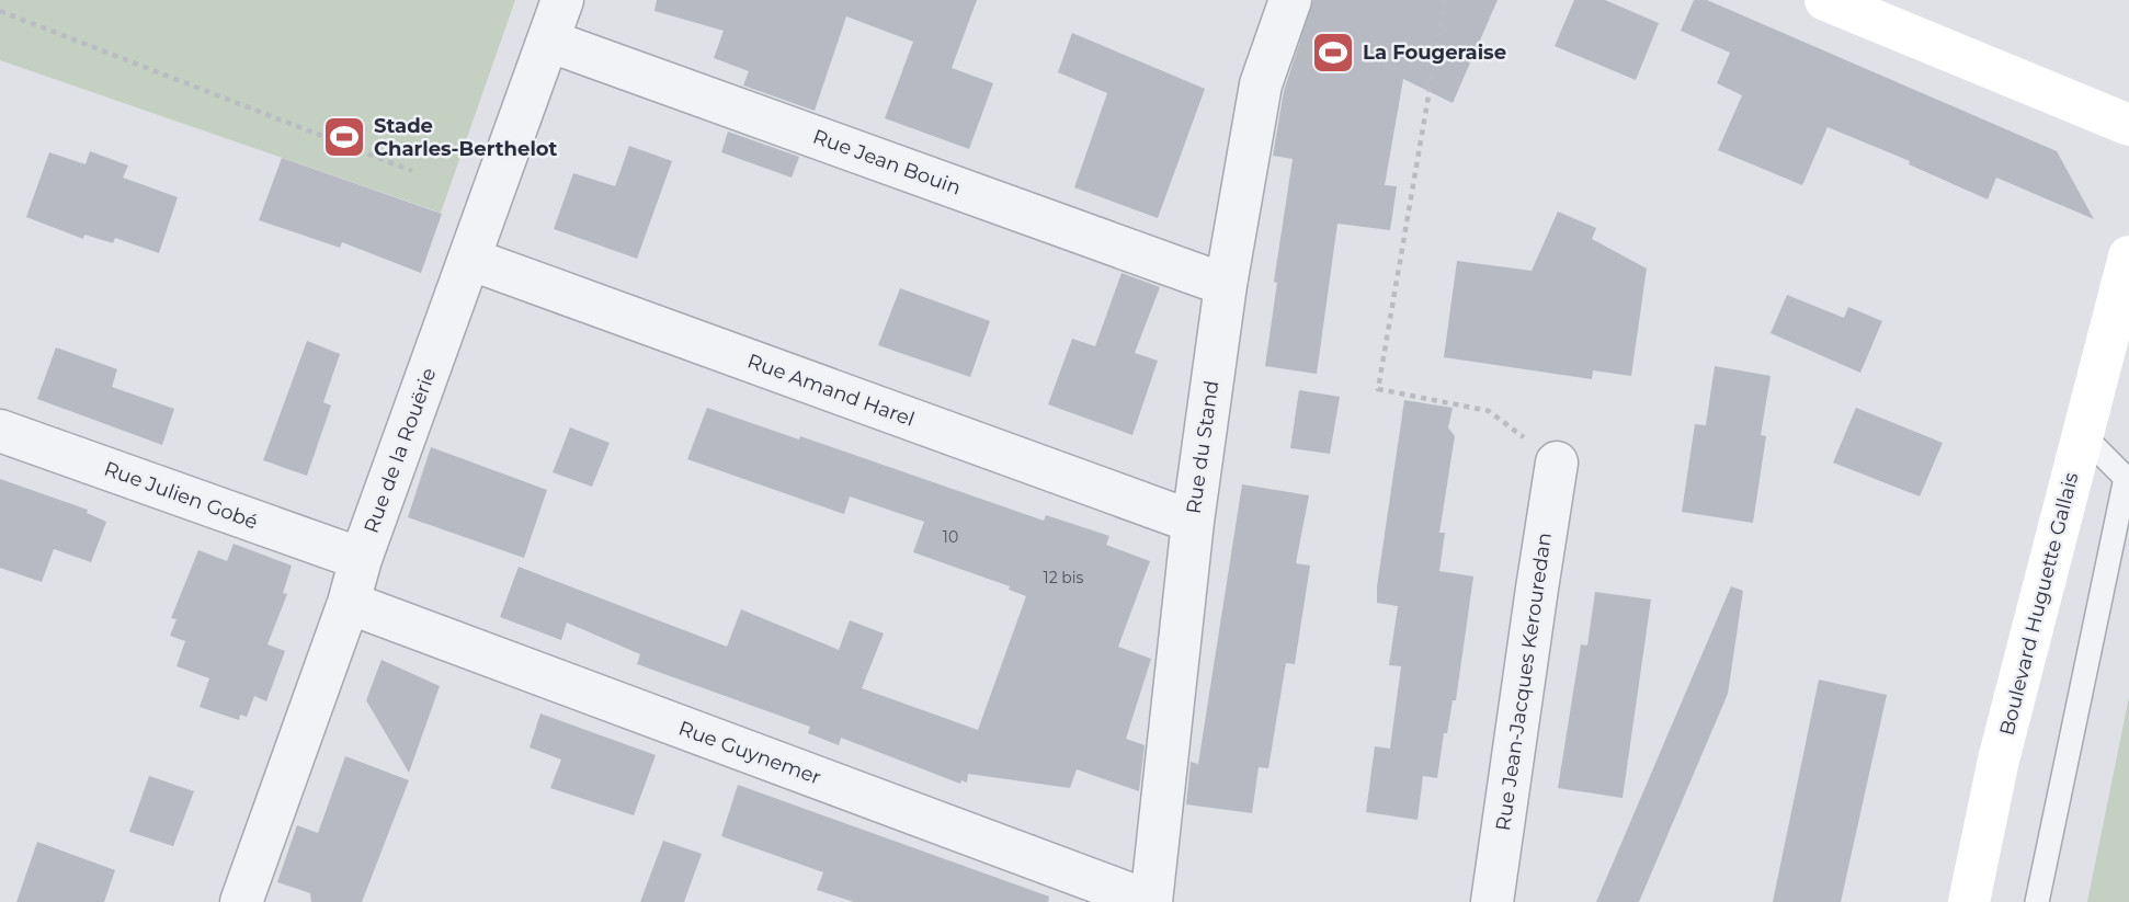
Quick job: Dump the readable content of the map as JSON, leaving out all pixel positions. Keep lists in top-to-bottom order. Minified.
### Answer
{"streets":{"street":["Rue Jean Bouin","Rue Amand Harel","Rue du Stand","Rue de la Rouërie","Rue Julien Gobé","Boulevard Huguette Gallais","Rue Jean-Jacques Kerouredan","Rue Guynemer"]},"crossings":[["Rue Jean Bouin","Rue du Stand"],["Rue Jean Bouin","Rue de la Rouërie"],["Rue Amand Harel","Rue du Stand"],["Rue Amand Harel","Rue de la Rouërie"],["Rue du Stand","Rue Guynemer"],["Rue de la Rouërie","Rue Julien Gobé"],["Rue de la Rouërie","Rue Guynemer"]],"places":{"sports":["La Fougeraise","Stade Charles-Berthelot"]},"house_numbers":["10","12 bis"]}
